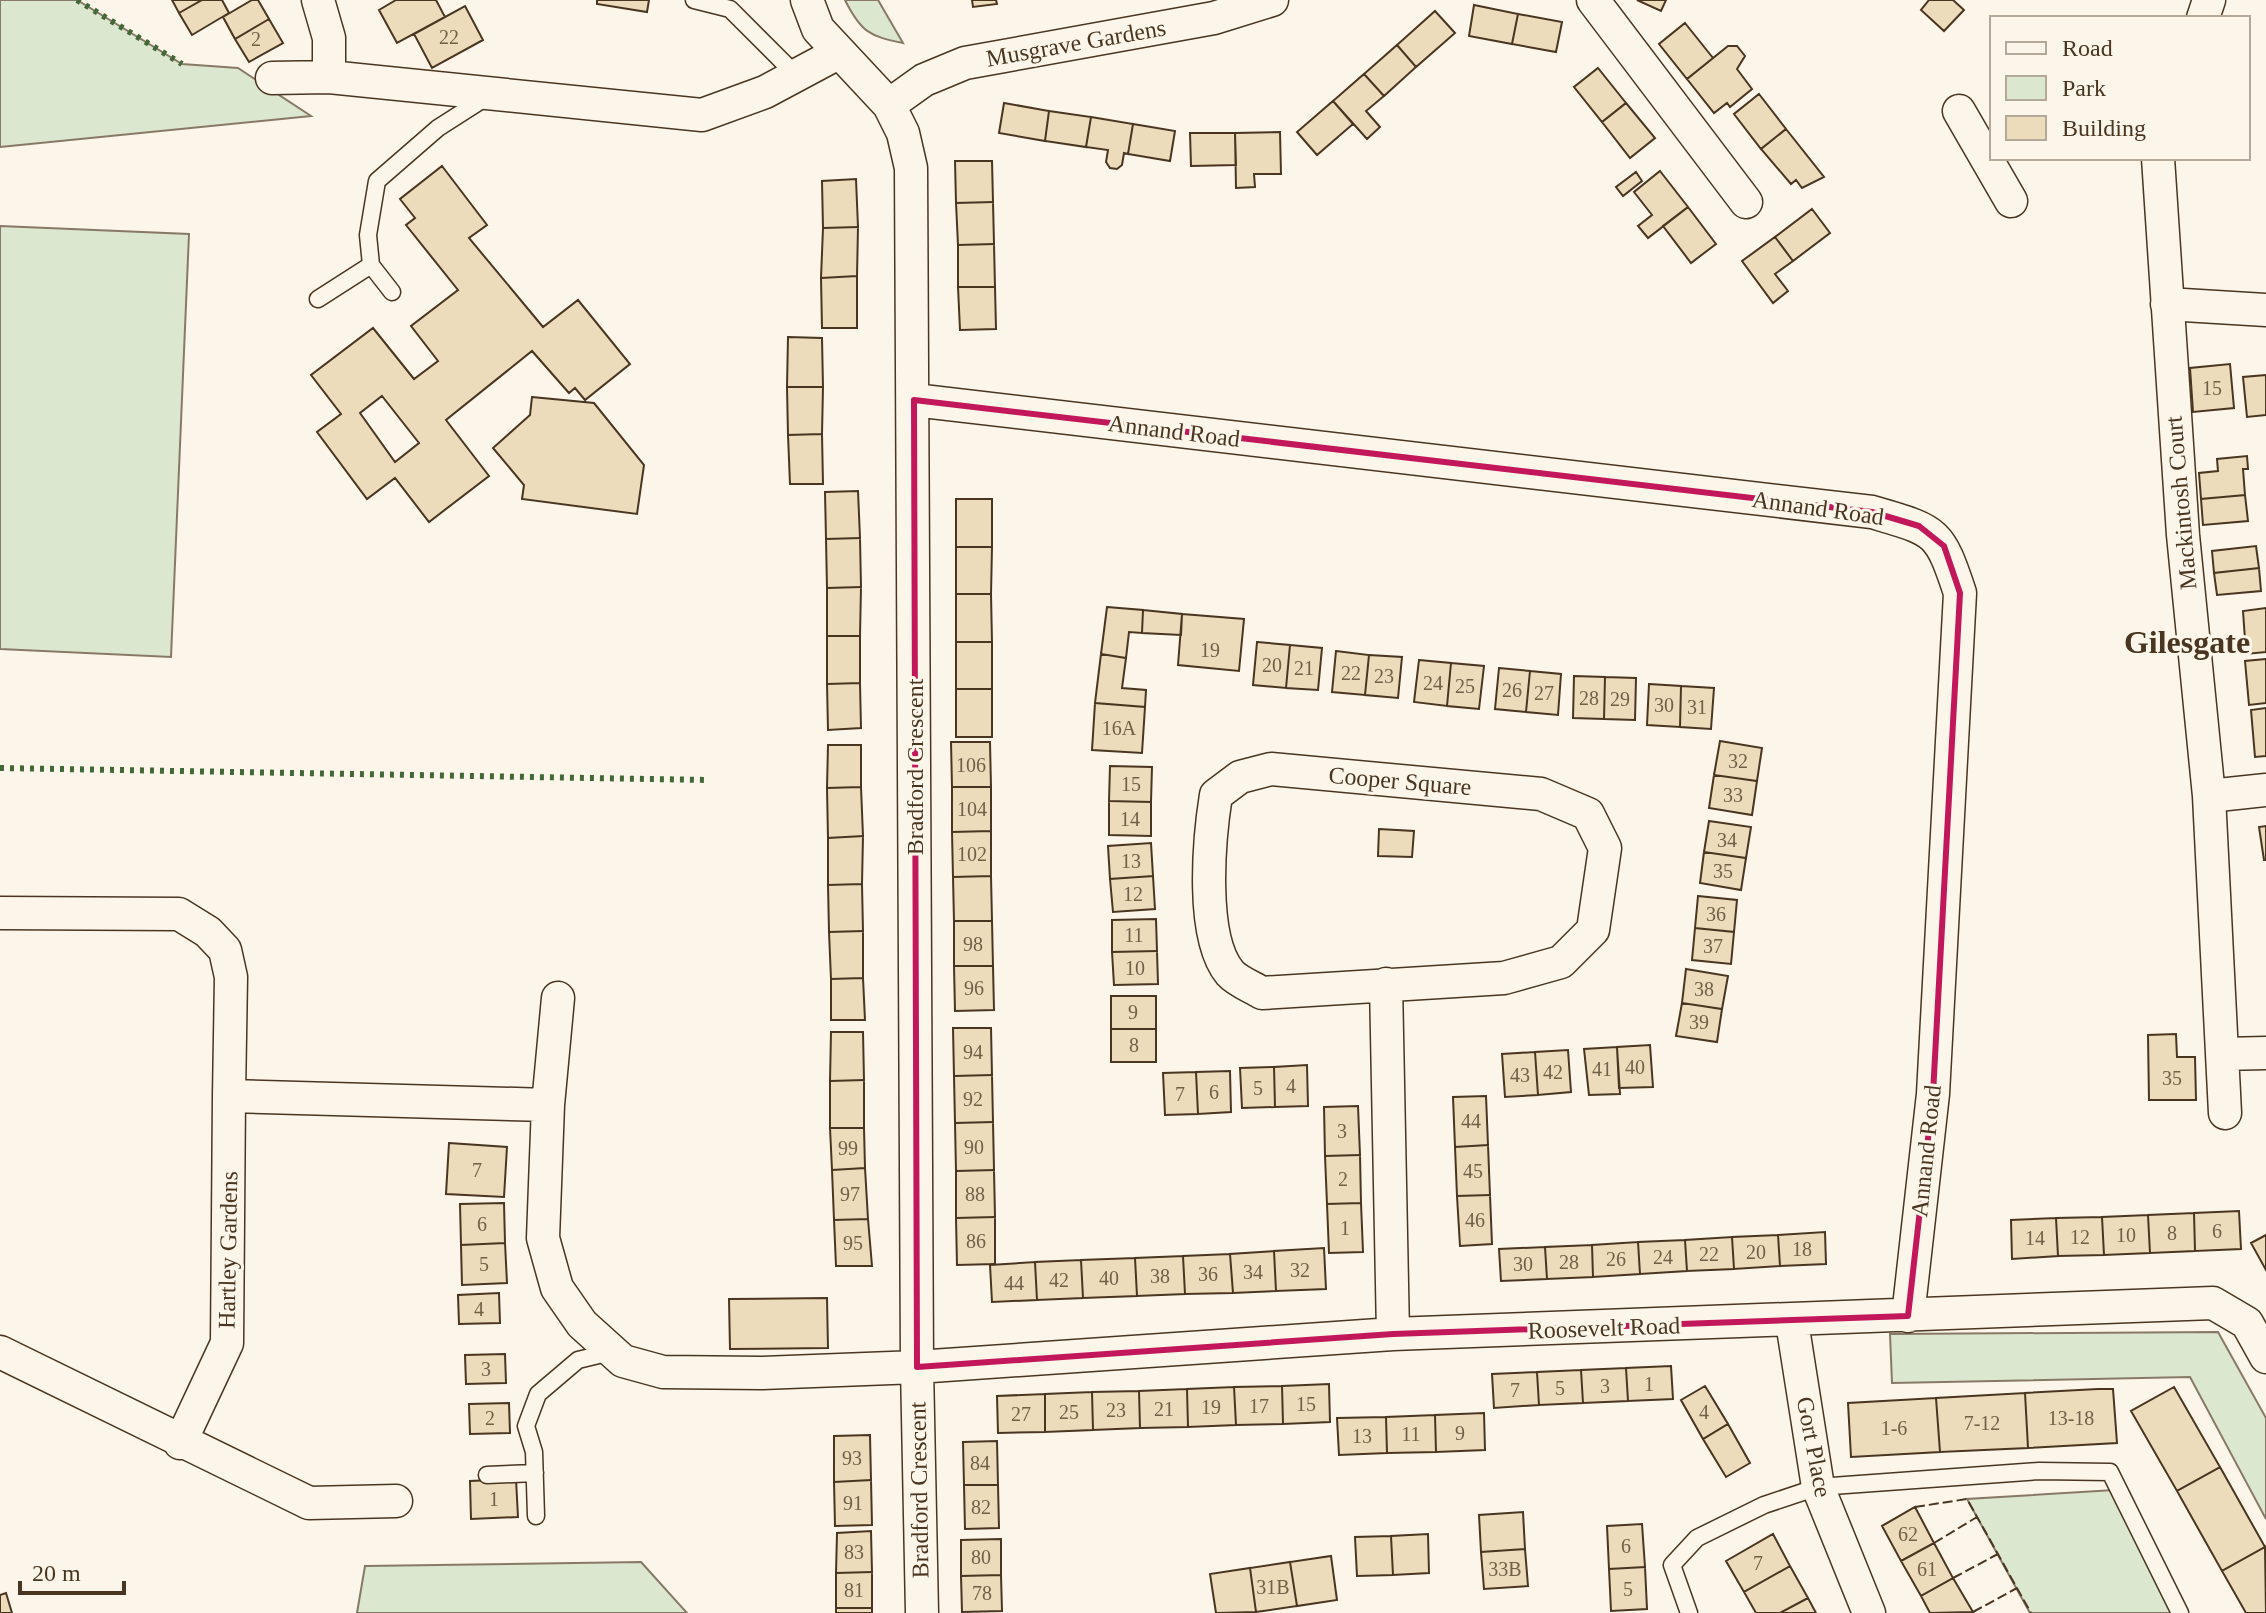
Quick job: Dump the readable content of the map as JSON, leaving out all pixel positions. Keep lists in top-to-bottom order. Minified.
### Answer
{"streets":{"street":["Musgrave Gardens","Annand Road","Mackintosh Court","Bradford Crescent","Cooper Square","Hartley Gardens","Roosevelt Road","Gort Place"]},"crossings":[["Musgrave Gardens","Bradford Crescent"],["Annand Road","Bradford Crescent"],["Annand Road","Roosevelt Road"],["Bradford Crescent","Roosevelt Road"],["Roosevelt Road","Gort Place"]],"districts":["Gilesgate"],"house_numbers":["22","2","15","19","20","21","22","23","24","25","26","27","28","29","30","31","16A","32","106","15","33","104","14","34","102","13","35","12","36","11","98","37","10","96","38","9","39","8","94","40","41","42","43","35","4","5","6","7","92","44","3","90","99","7","45","2","97","88","46","6","1","6","8","10","12","14","86","95","18","20","22","24","26","28","5","30","32","34","36","38","40","42","44","4","3","1","3","5","7","15","17","19","21","23","25","4","27","2","13-18","7-12","1-6","9","11","13","93","84","1","91","82","62","6","83","80","7","33B","61","31B","5","81","78"],"legend":["Road","Park","Building"],"scale_bar":"20 m"}
